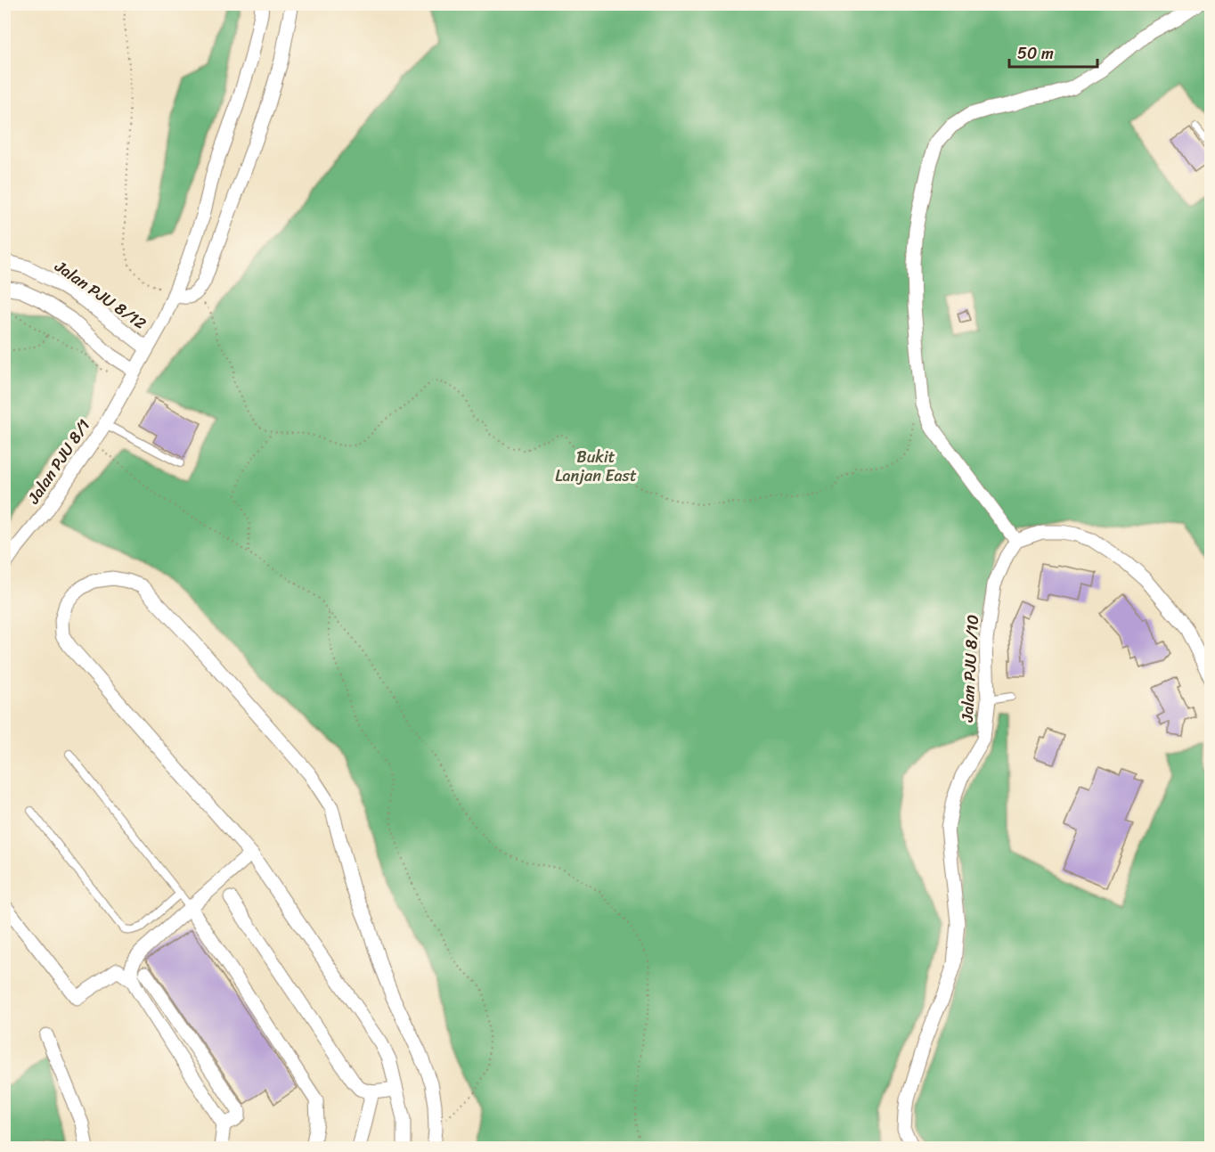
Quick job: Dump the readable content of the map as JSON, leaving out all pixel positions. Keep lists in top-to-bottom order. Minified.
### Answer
{"streets":{"street":["Jalan PJU 8/12","Jalan PJU 8/1","Jalan PJU 8/10"]},"crossings":[["Jalan PJU 8/12","Jalan PJU 8/1"]],"parks":["Bukit Lanjan East"],"scale_bar":"50 m"}
